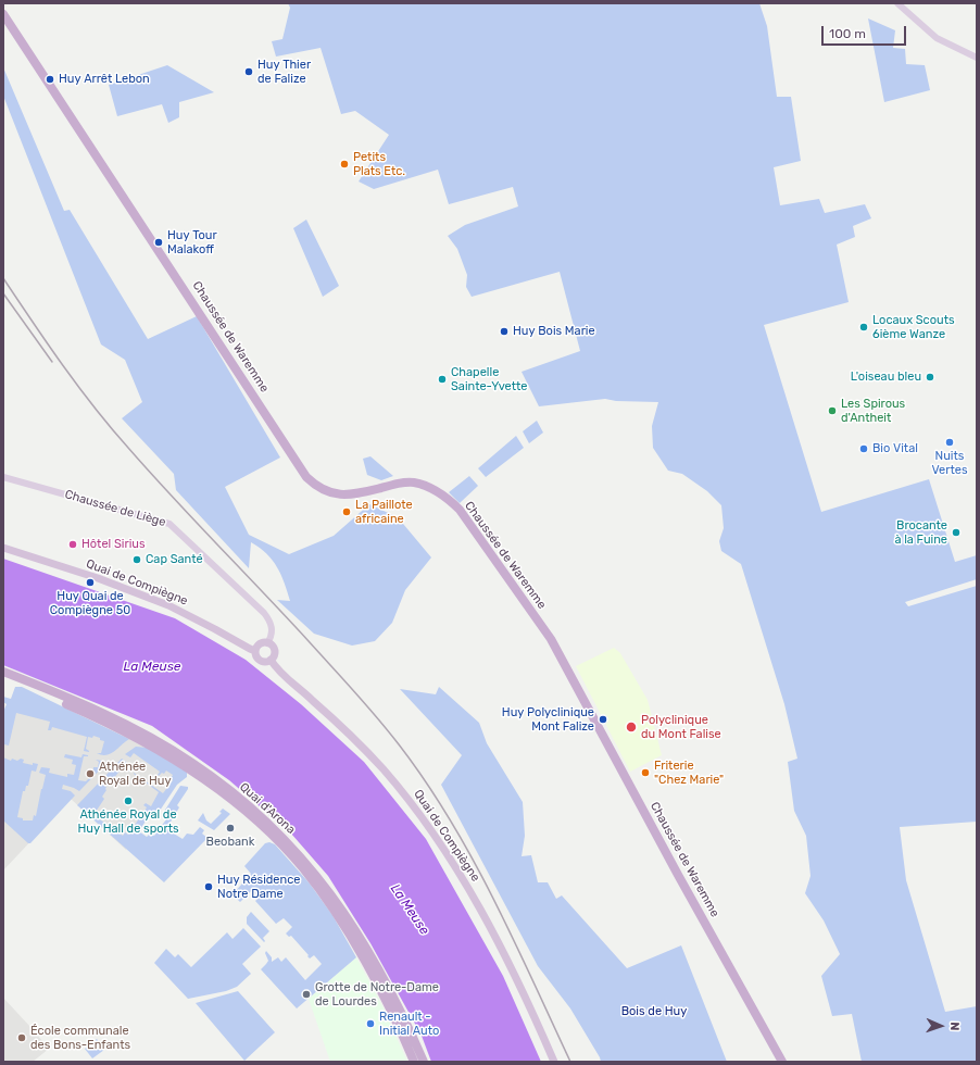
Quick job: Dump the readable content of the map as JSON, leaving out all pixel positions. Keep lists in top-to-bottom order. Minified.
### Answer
{"streets":{"main road":["Chaussée de Waremme","Quai de Compiègne","Quai d'Arona"],"street":["Chaussée de Liège"]},"crossings":[["Chaussée de Liège","Quai de Compiègne"]],"water":["La Meuse"],"parks":["Bois de Huy"],"places":["Huy Thier de Falize","Huy Arrêt Lebon","Petits Plats Etc.","Huy Tour Malakoff","Locaux Scouts 6ième Wanze","Huy Bois Marie","L'oiseau bleu","Chapelle Sainte-Yvette","Les Spirous d'Antheit","Nuits Vertes","Bio Vital","La Paillote africaine","Brocante à la Fuine","Hôtel Sirius","Cap Santé","Huy Quai de Compiègne 50","Huy Polyclinique Mont Falize","Polyclinique du Mont Falise","Friterie \"Chez Marie\"","Athénée Royal de Huy","Athénée Royal de Huy Hall de sports","Beobank","Huy Résidence Notre Dame","Grotte de Notre-Dame de Lourdes","Renault - Initial Auto","École communale des Bons-Enfants"],"scale_bar":"100 m","north":"right"}
